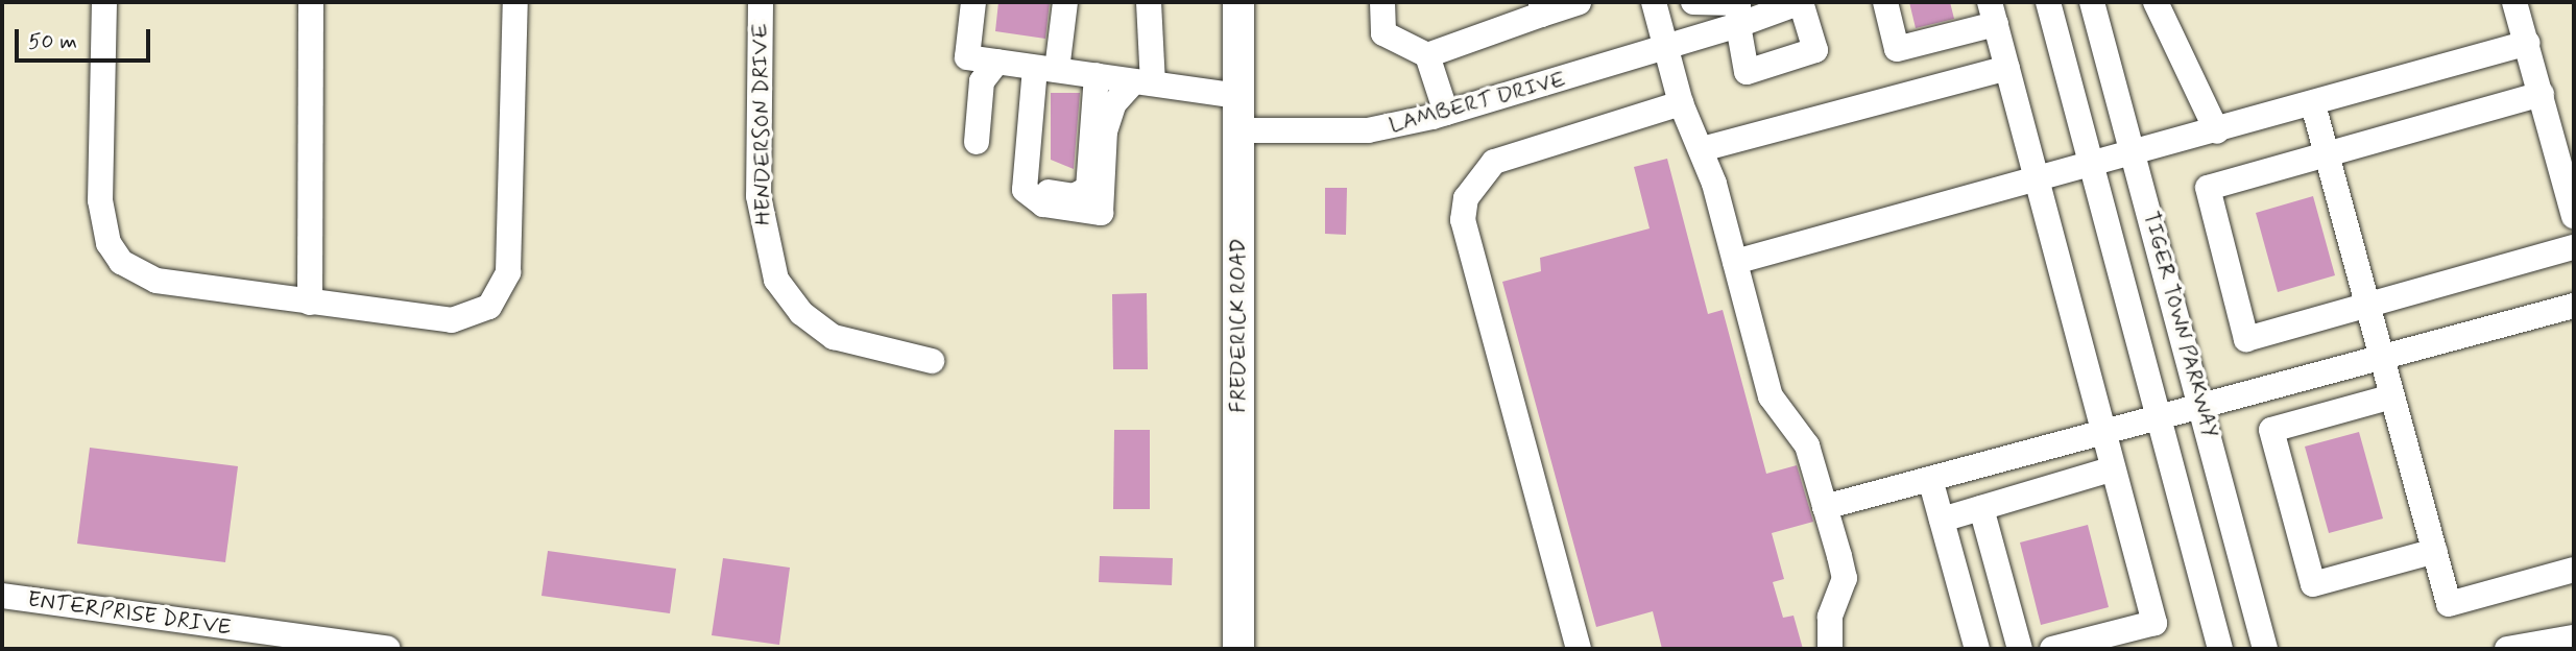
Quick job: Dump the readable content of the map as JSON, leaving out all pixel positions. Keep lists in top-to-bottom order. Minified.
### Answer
{"streets":{"main road":["FREDERICK ROAD"],"street":["LAMBERT DRIVE","HENDERSON DRIVE","TIGER TOWN PARKWAY","ENTERPRISE DRIVE"]},"crossings":[["LAMBERT DRIVE","FREDERICK ROAD"]],"scale_bar":"50 m"}
